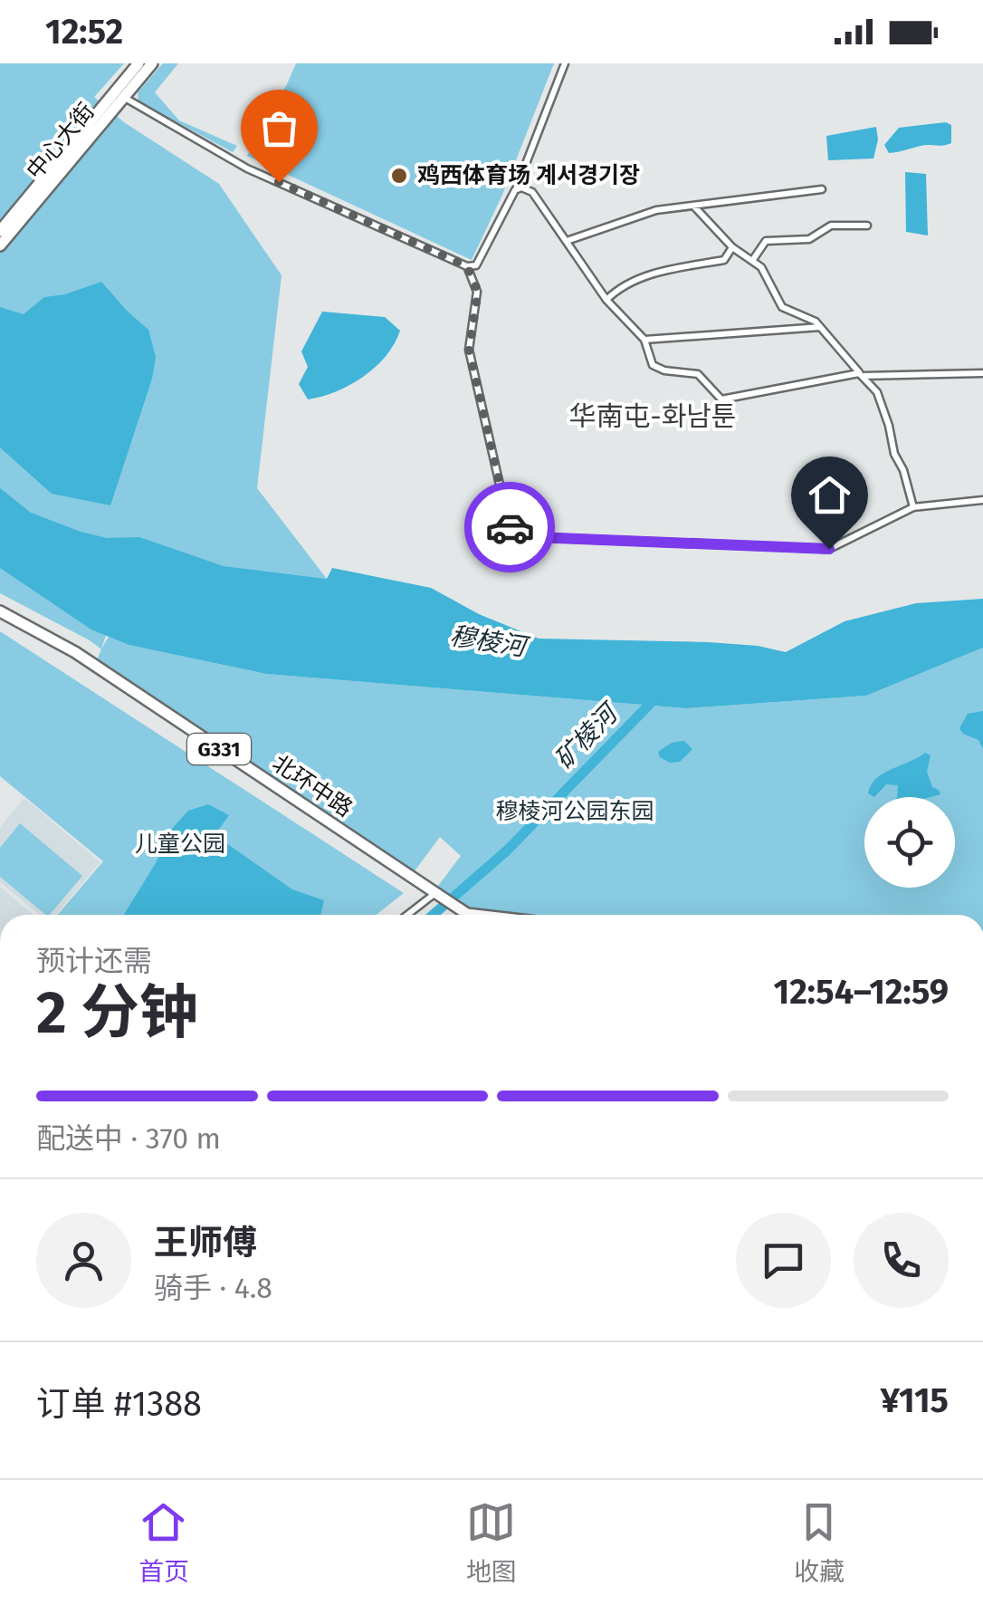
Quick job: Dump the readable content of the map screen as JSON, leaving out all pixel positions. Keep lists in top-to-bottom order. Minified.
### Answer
{"streets":{"highway":["中心大街","G331","北环中路"]},"districts":["华南屯-화남툰"],"water":["穆棱河","矿棱河"],"parks":["穆棱河公园东园","儿童公园"],"places":["鸡西体育场 계서경기장"],"page":{"status":"12:52","heading":["2 分钟","预计还需","12:54–12:59"],"panel":["王师傅","骑手 · 4.8","订单 #1388","¥115"],"bar":"配送中 · 370 m","tabs":["首页","地图","收藏"]}}
